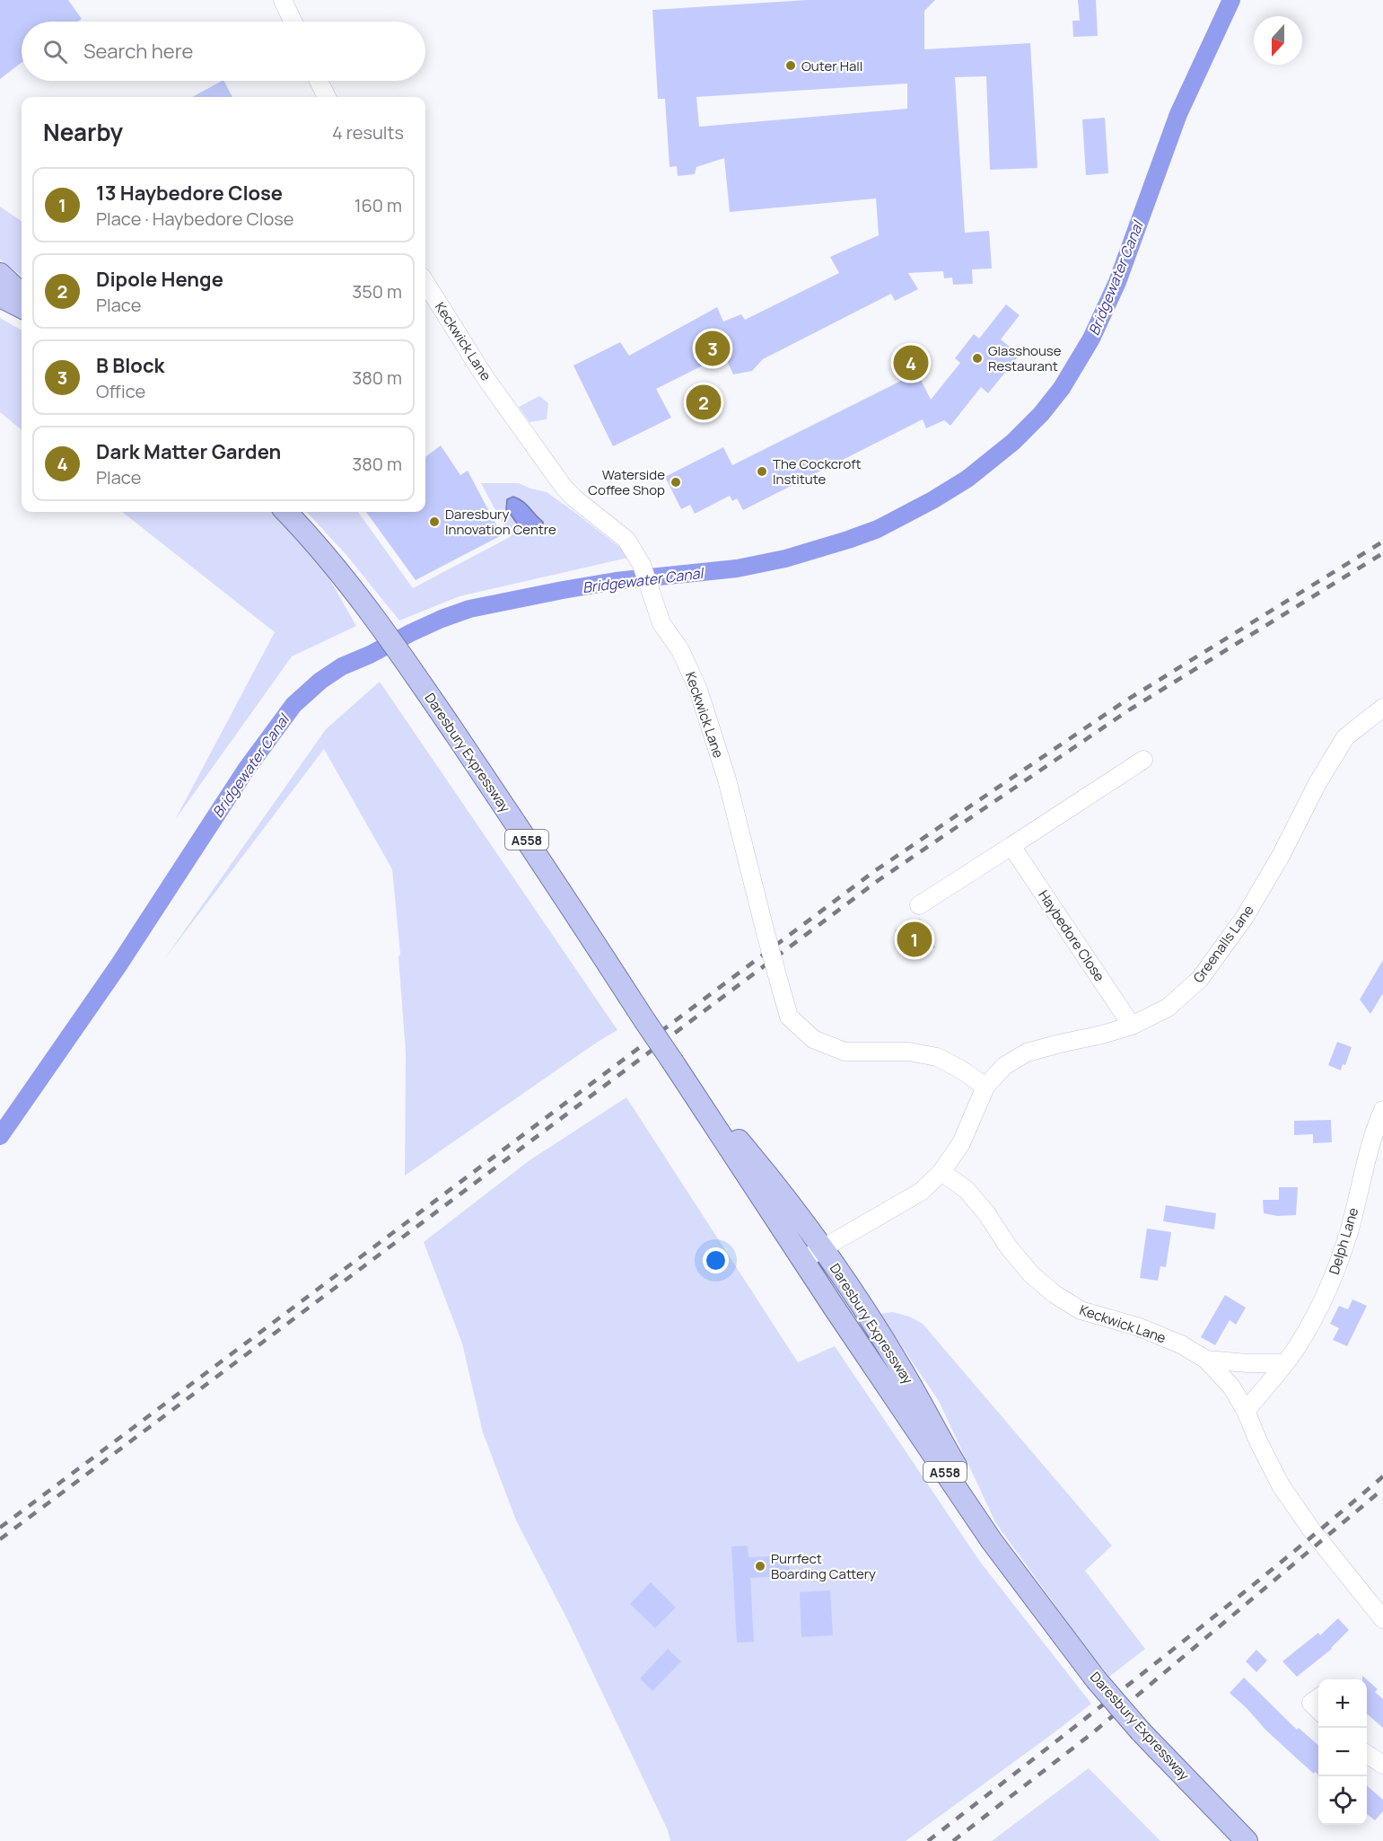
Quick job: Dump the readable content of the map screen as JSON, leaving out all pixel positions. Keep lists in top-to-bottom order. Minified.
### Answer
{"streets":{"main road":["Daresbury Expressway","A558"],"street":["Keckwick Lane","Haybedore Close","Greenalls Lane","Delph Lane"]},"crossings":[["Keckwick Lane","Greenalls Lane"],["Keckwick Lane","Delph Lane"],["Haybedore Close","Greenalls Lane"]],"water":["Bridgewater Canal"],"places":["Outer Hall","Glasshouse Restaurant","The Cockcroft Institute","Waterside Coffee Shop","Daresbury Innovation Centre","Purrfect Boarding Cattery"],"north":"bottom","page":{"search":"Search here","heading":["Nearby","4 results"],"list":[{"mark":"1","name":"13 Haybedore Close","note":"Place · Haybedore Close","value":"160 m"},{"mark":"2","name":"Dipole Henge","note":"Place","value":"350 m"},{"mark":"3","name":"B Block","note":"Office","value":"380 m"},{"mark":"4","name":"Dark Matter Garden","note":"Place","value":"380 m"}],"pins":["3","4","2","1"],"map_buttons":["+","−"]}}
